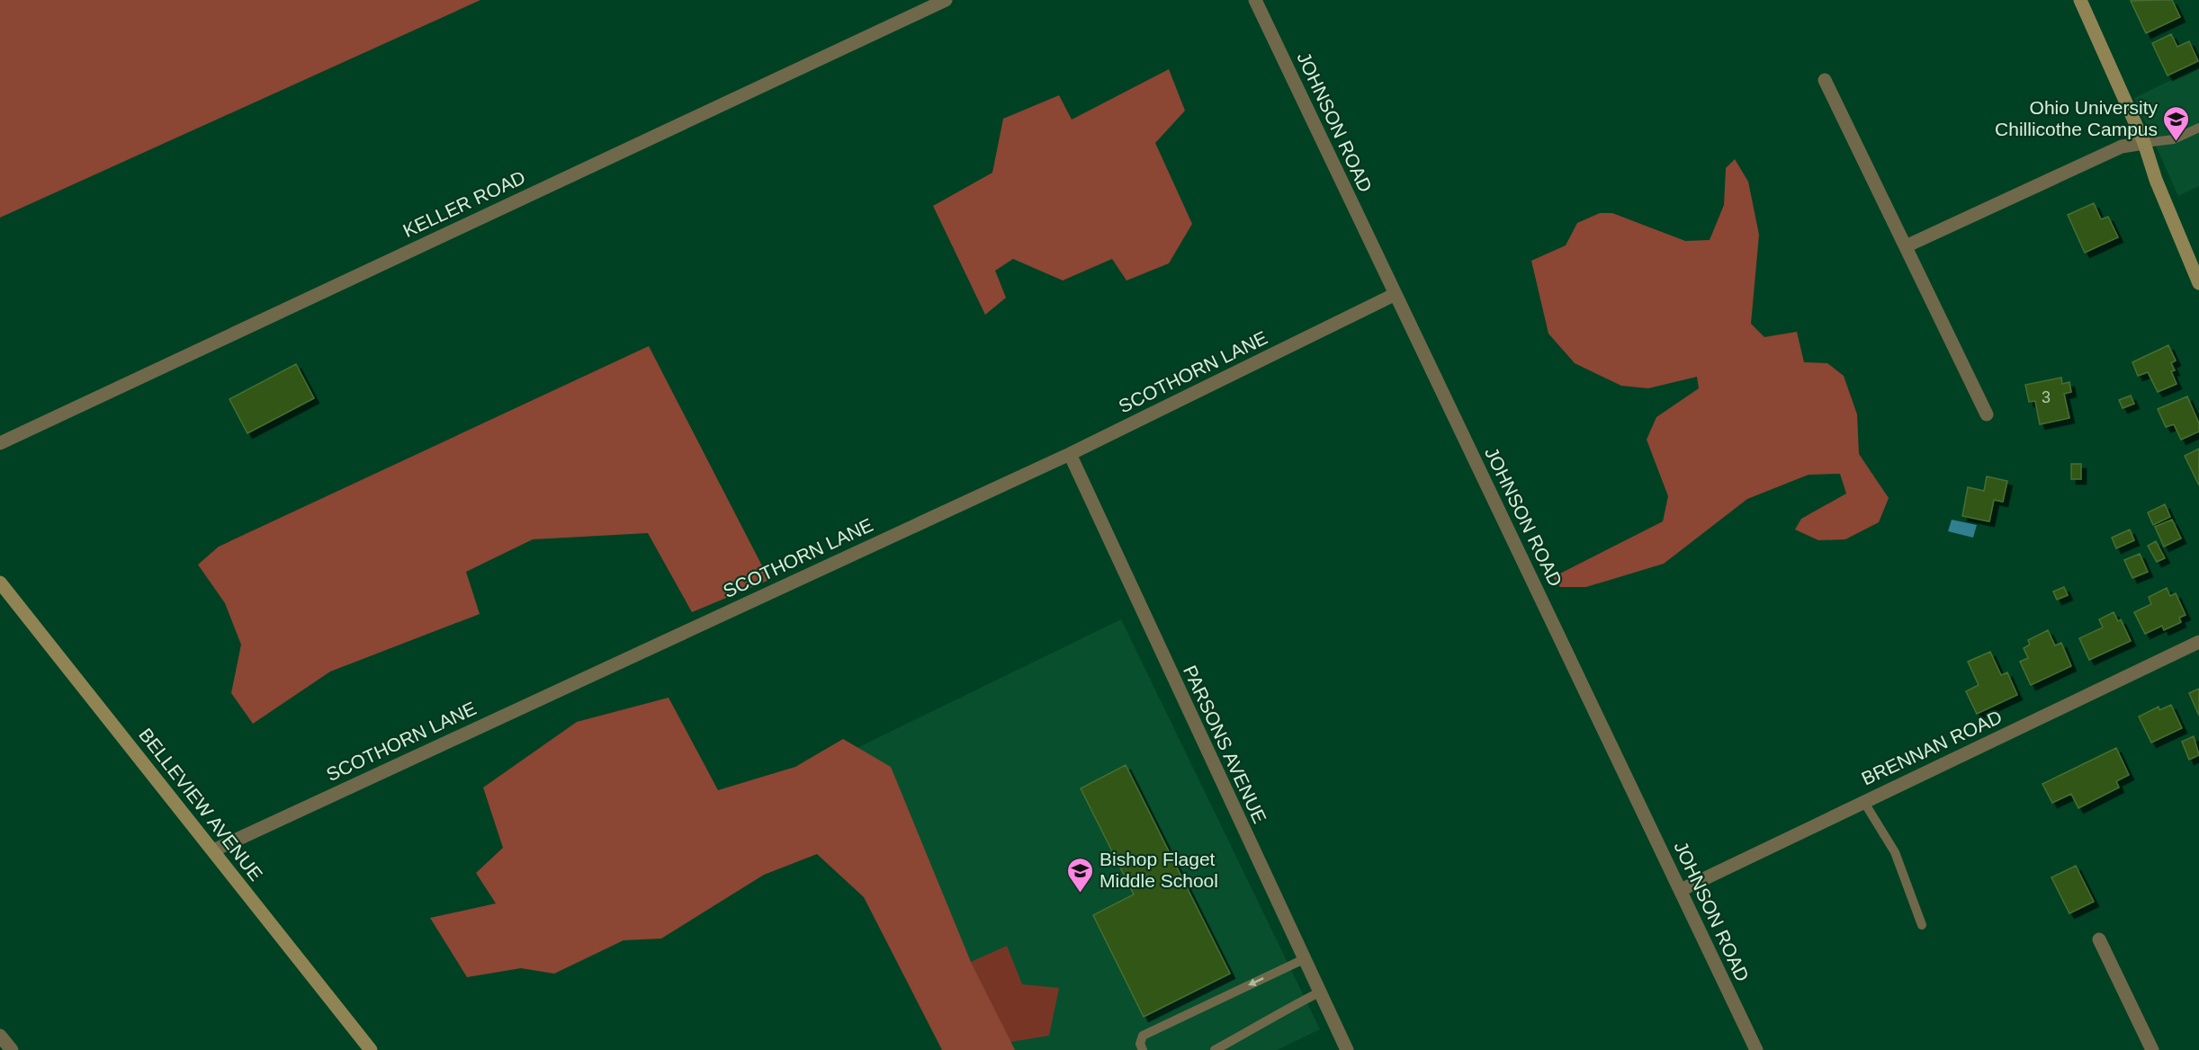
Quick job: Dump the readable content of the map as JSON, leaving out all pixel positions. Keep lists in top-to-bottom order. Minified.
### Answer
{"streets":{"street":["JOHNSON ROAD","KELLER ROAD","SCOTHORN LANE","PARSONS AVENUE","BRENNAN ROAD","BELLEVIEW AVENUE"]},"crossings":[["JOHNSON ROAD","SCOTHORN LANE"],["JOHNSON ROAD","BRENNAN ROAD"],["SCOTHORN LANE","PARSONS AVENUE"],["SCOTHORN LANE","BELLEVIEW AVENUE"]],"places":{"school or university":["Ohio University Chillicothe Campus","Bishop Flaget Middle School"]},"house_numbers":["3"]}
